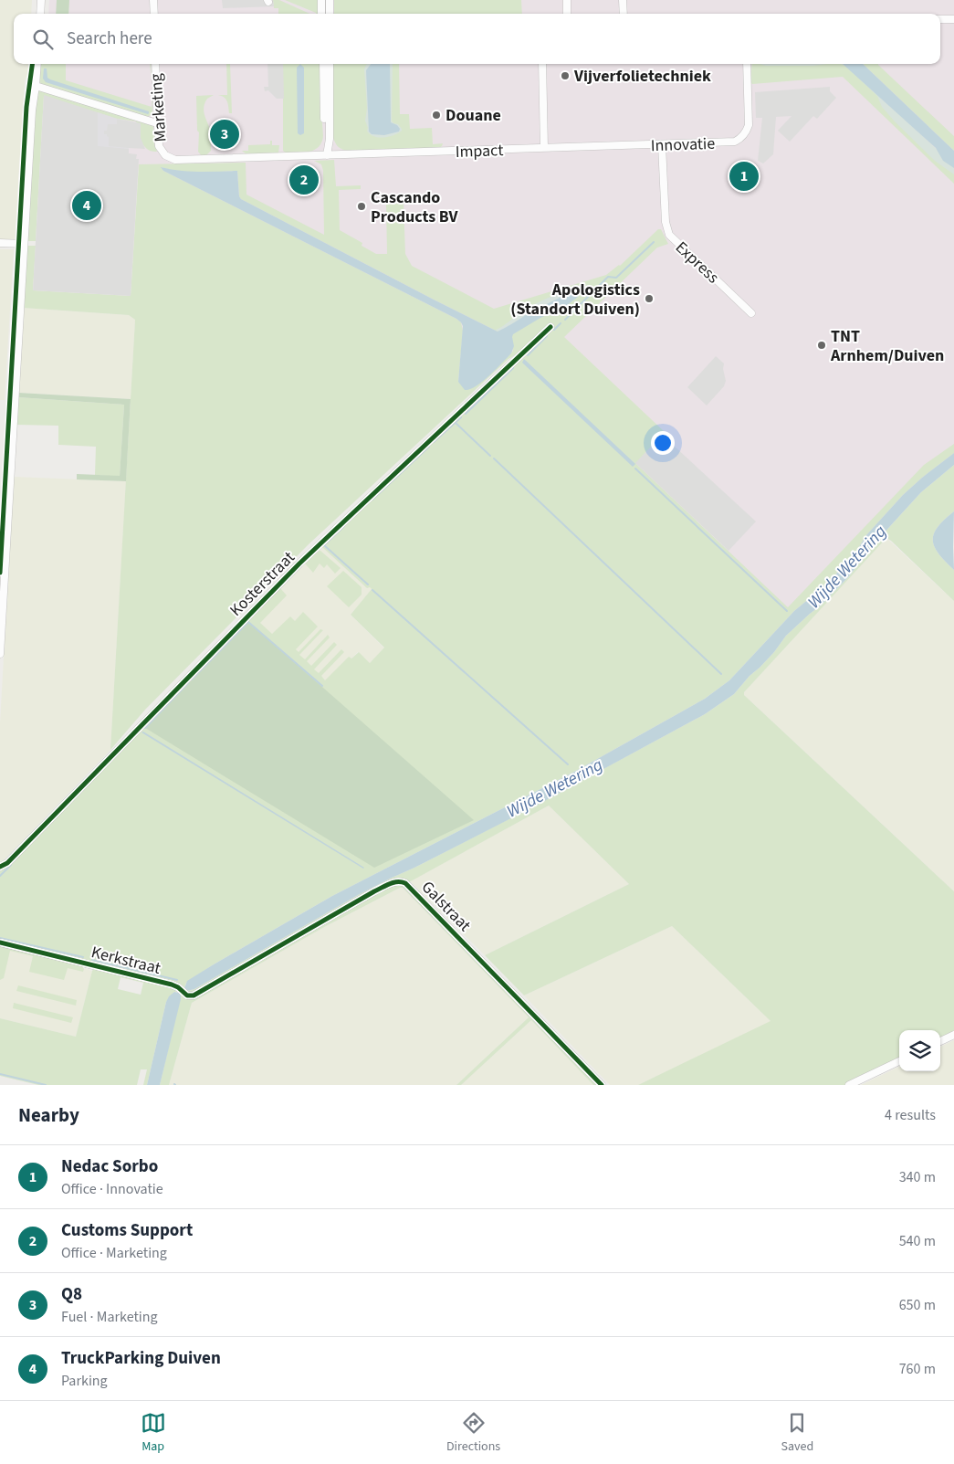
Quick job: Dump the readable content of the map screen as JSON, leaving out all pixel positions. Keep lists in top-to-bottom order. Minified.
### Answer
{"streets":{"street":["Marketing","Innovatie","Impact","Express","Kosterstraat","Galstraat","Kerkstraat"]},"crossings":[["Marketing","Impact"],["Innovatie","Impact"],["Innovatie","Express"],["Galstraat","Kerkstraat"]],"water":["Wijde Wetering"],"places":["Vijverfolietechniek","Douane","Cascando Products BV","Apologistics (Standort Duiven)","TNT Arnhem/Duiven"],"page":{"search":"Search here","pins":["3","1","2","4"],"heading":["Nearby","4 results"],"list":[{"mark":"1","name":"Nedac Sorbo","note":"Office · Innovatie","value":"340 m"},{"mark":"2","name":"Customs Support","note":"Office · Marketing","value":"540 m"},{"mark":"3","name":"Q8","note":"Fuel · Marketing","value":"650 m"},{"mark":"4","name":"TruckParking Duiven","note":"Parking","value":"760 m"}],"nav":["Map","Directions","Saved"]}}
